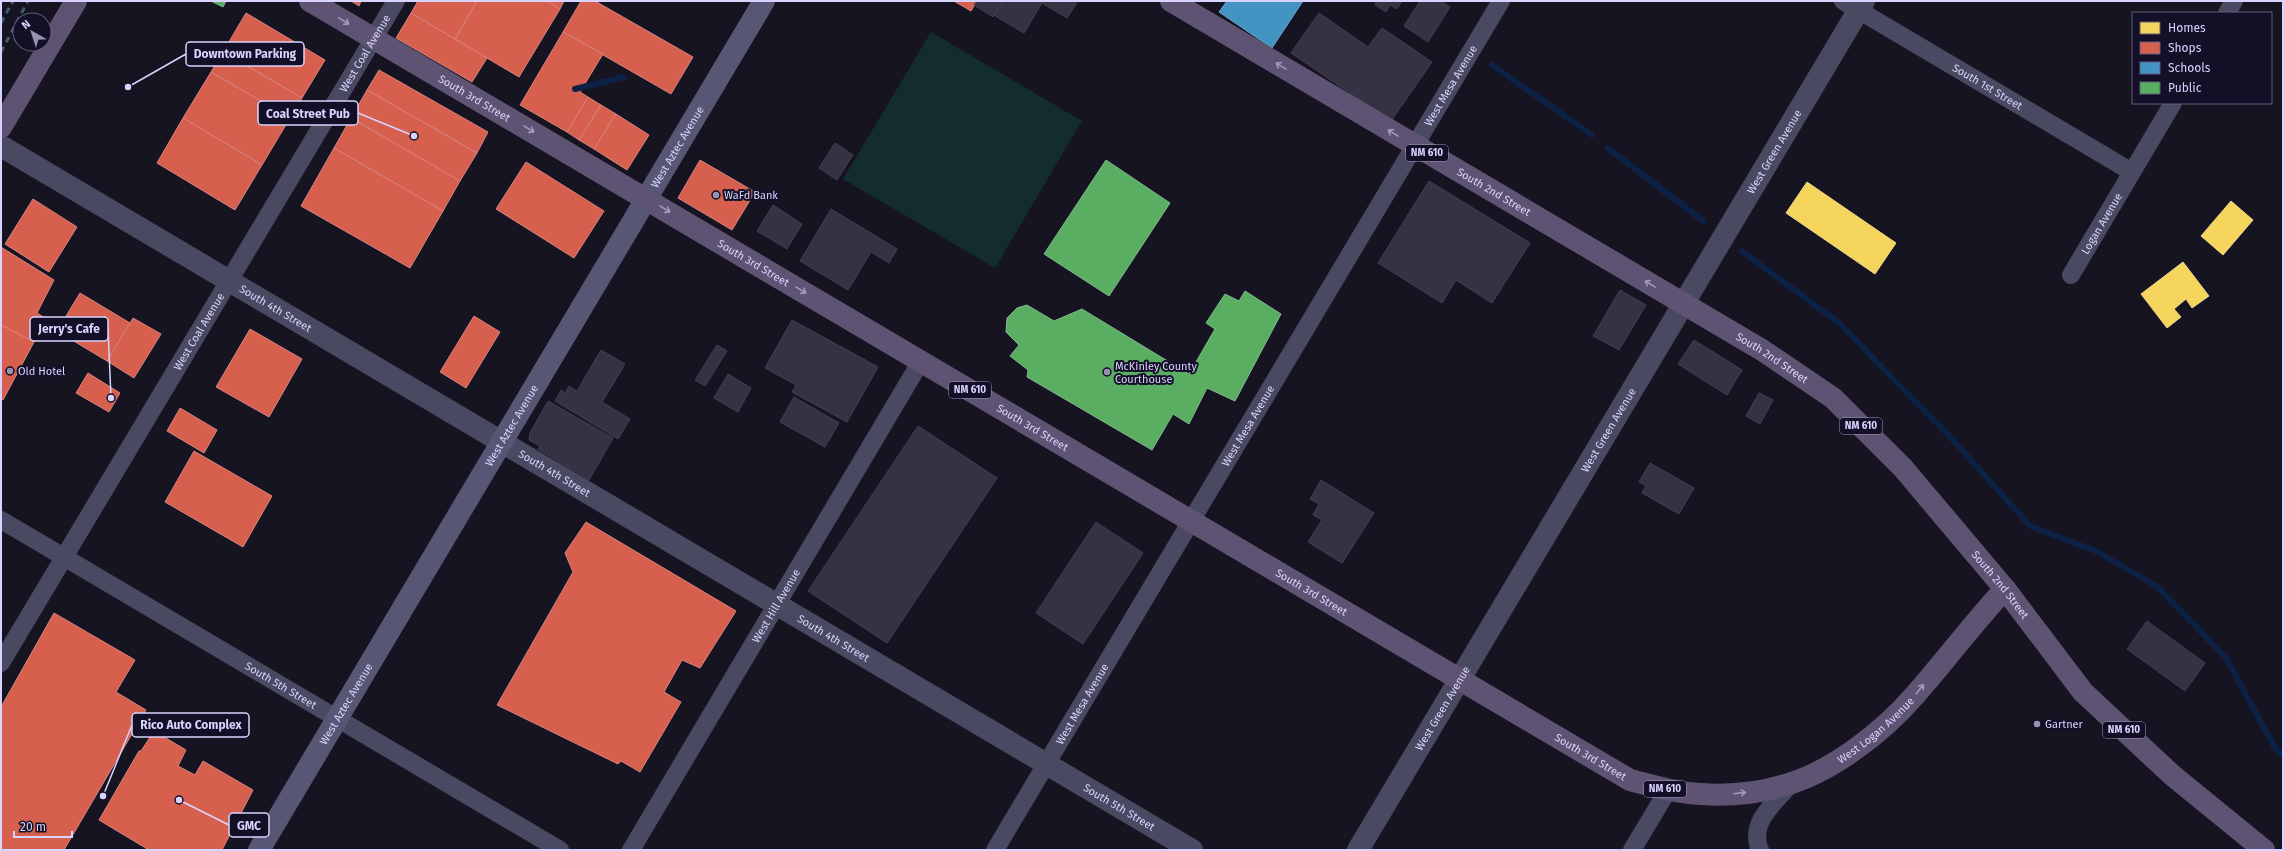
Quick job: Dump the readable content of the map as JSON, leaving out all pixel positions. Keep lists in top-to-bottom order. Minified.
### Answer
{"streets":{"main road":["South 3rd Street","West Aztec Avenue","NM 610","South 2nd Street","West Logan Avenue"],"street":["West Coal Avenue","West Mesa Avenue","South 1st Street","West Green Avenue","Logan Avenue","South 4th Street","West Hill Avenue","South 5th Street"]},"crossings":[["West Coal Avenue","South 3rd Street"],["West Coal Avenue","South 4th Street"],["West Coal Avenue","South 5th Street"],["West Mesa Avenue","South 3rd Street"],["West Mesa Avenue","South 2nd Street"],["West Mesa Avenue","South 4th Street"],["West Mesa Avenue","South 5th Street"],["South 1st Street","West Green Avenue"],["South 1st Street","Logan Avenue"],["South 3rd Street","West Aztec Avenue"],["South 3rd Street","West Green Avenue"],["South 3rd Street","West Hill Avenue"],["South 3rd Street","West Logan Avenue"],["West Aztec Avenue","South 4th Street"],["West Aztec Avenue","South 5th Street"],["West Green Avenue","South 2nd Street"],["South 2nd Street","West Logan Avenue"],["South 4th Street","West Hill Avenue"],["South 4th Street","South 5th Street"]],"one_way":["South 3rd Street","South 2nd Street","West Logan Avenue"],"places":["Downtown Parking","Coal Street Pub","WaFd Bank","Old Hotel","McKinley County Courthouse","Jerry's Cafe","Gartner","Rico Auto Complex","GMC"],"legend":["Homes","Shops","Schools","Public"],"scale_bar":"20 m","north":"top left"}
